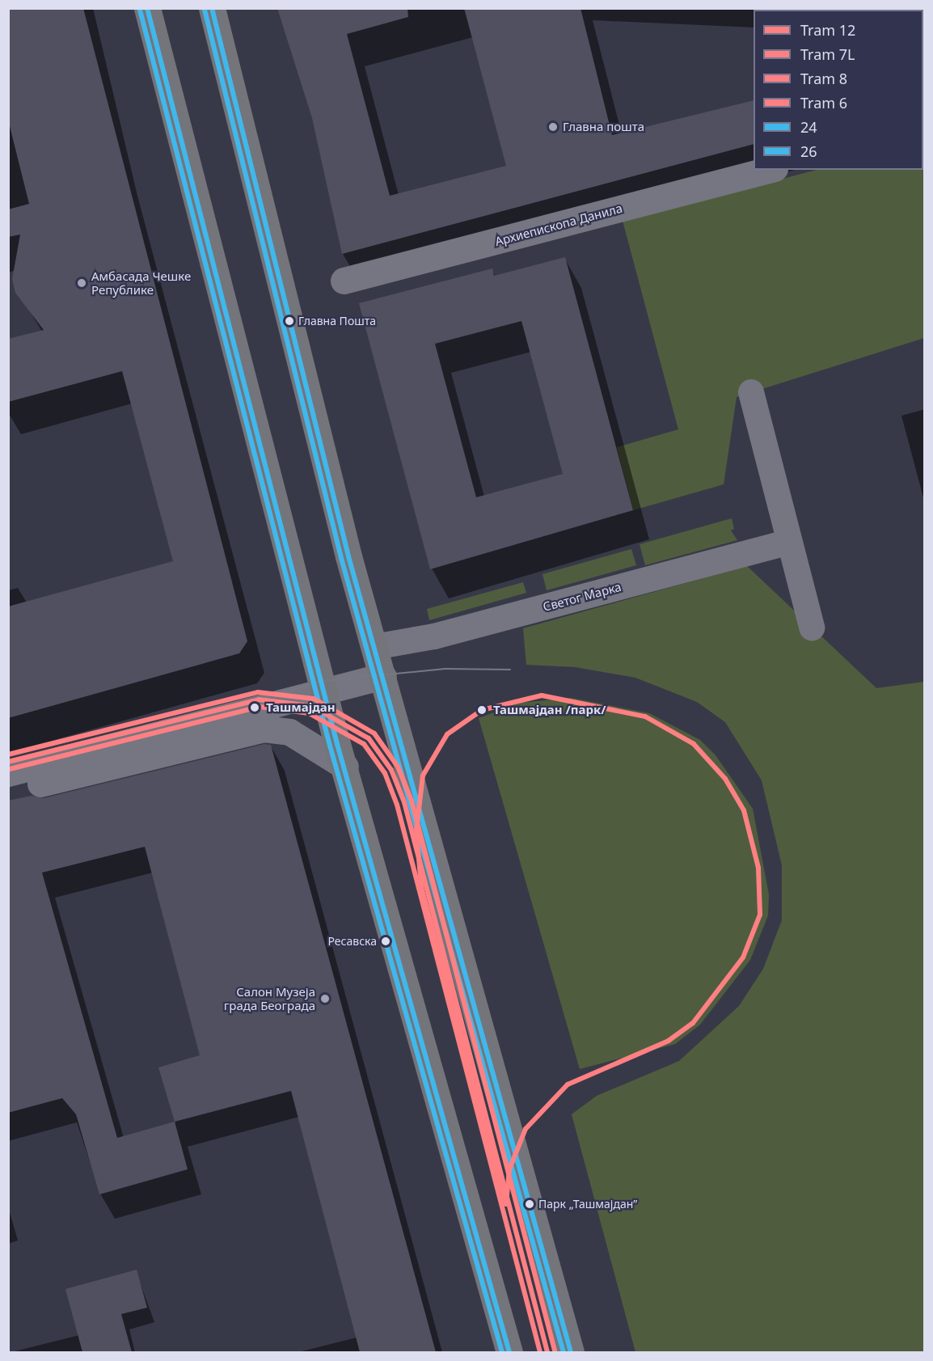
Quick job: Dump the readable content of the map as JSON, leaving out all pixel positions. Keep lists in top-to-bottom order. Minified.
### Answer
{"streets":{"street":["Архиепископа Данила","Светог Марка"]},"places":["Главна пошта","Амбасада Чешке Републике","Главна Пошта","Ташмајдан","Ташмајдан /парк/","Ресавска","Салон Музеја града Београда","Парк „Ташмајдан”"],"lines":["transit line 24","transit line 26","tram line 8","tram line 6","tram line 12","tram line 7L"],"legend":["Tram 12","Tram 7L","Tram 8","Tram 6","24","26"]}
